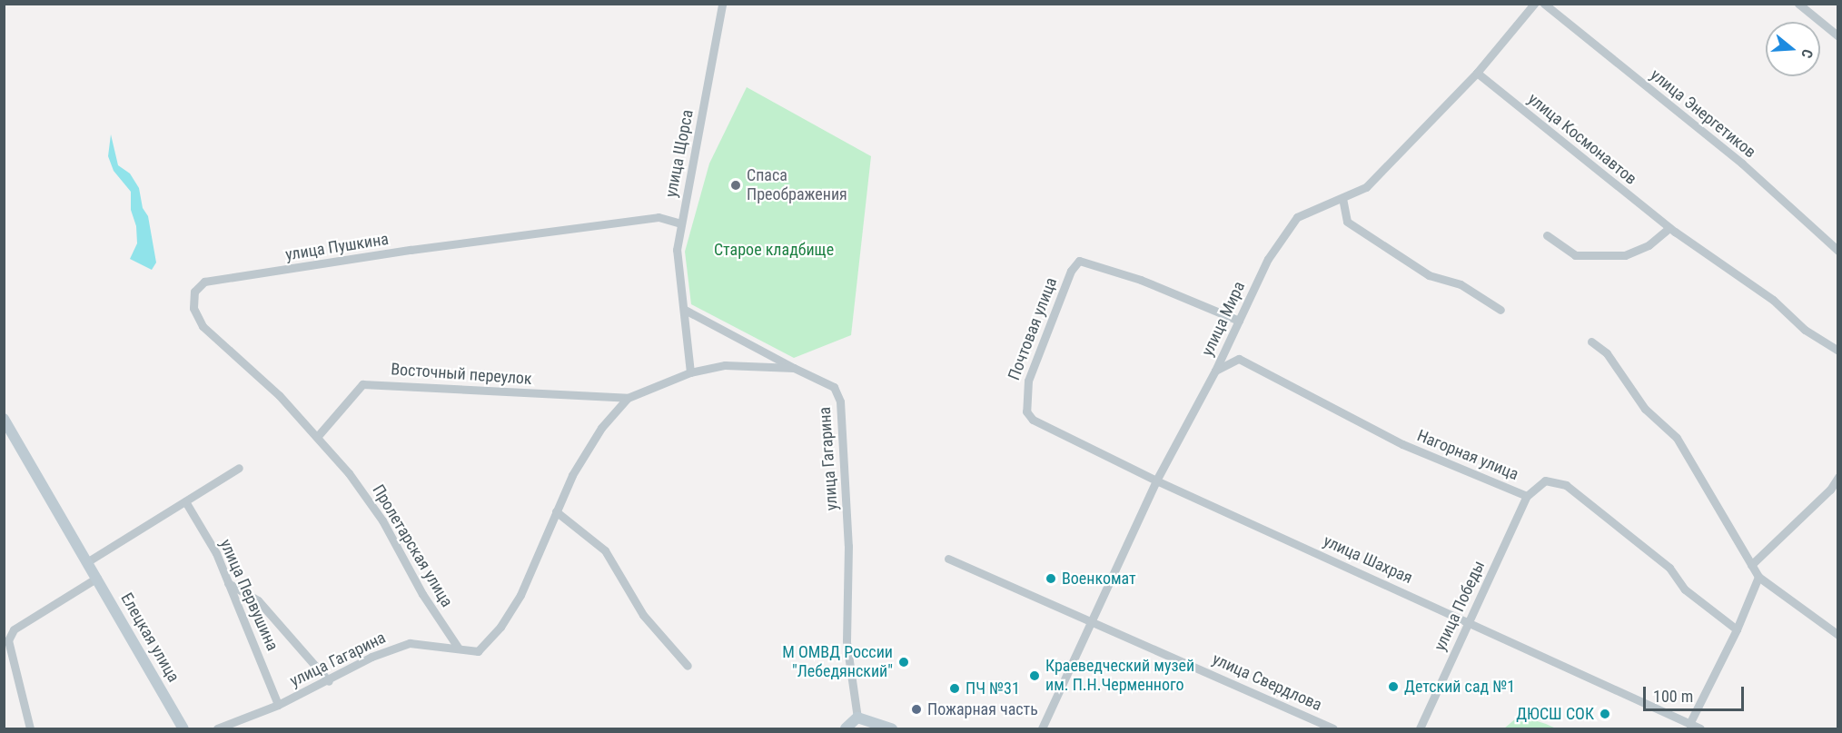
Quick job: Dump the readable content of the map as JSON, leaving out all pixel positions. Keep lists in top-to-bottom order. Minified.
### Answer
{"streets":{"main road":["Елецкая улица"],"street":["улица Энергетиков","улица Космонавтов","улица Щорса","улица Пушкина","улица Мира","Почтовая улица","Восточный переулок","Нагорная улица","улица Гагарина","Пролетарская улица","улица Шахрая","улица Первушина","улица Победы","улица Свердлова"]},"crossings":[["улица Космонавтов","улица Мира"],["улица Щорса","улица Пушкина"],["улица Щорса","улица Гагарина"],["улица Пушкина","Восточный переулок"],["улица Пушкина","Пролетарская улица"],["улица Мира","Почтовая улица"],["улица Мира","Нагорная улица"],["улица Мира","улица Шахрая"],["улица Мира","улица Свердлова"],["Почтовая улица","улица Шахрая"],["Восточный переулок","улица Гагарина"],["Восточный переулок","Пролетарская улица"],["Нагорная улица","улица Победы"],["улица Гагарина","Пролетарская улица"],["улица Гагарина","улица Первушина"],["улица Шахрая","улица Победы"]],"parks":["Старое кладбище"],"places":["Спаса Преображения","Военкомат","М ОМВД России \"Лебедянский\"","Краеведческий музей им. П.Н.Черменного","Детский сад №1","ПЧ №31","Пожарная часть","ДЮСШ СОК"],"scale_bar":"100 m","north":"right"}
